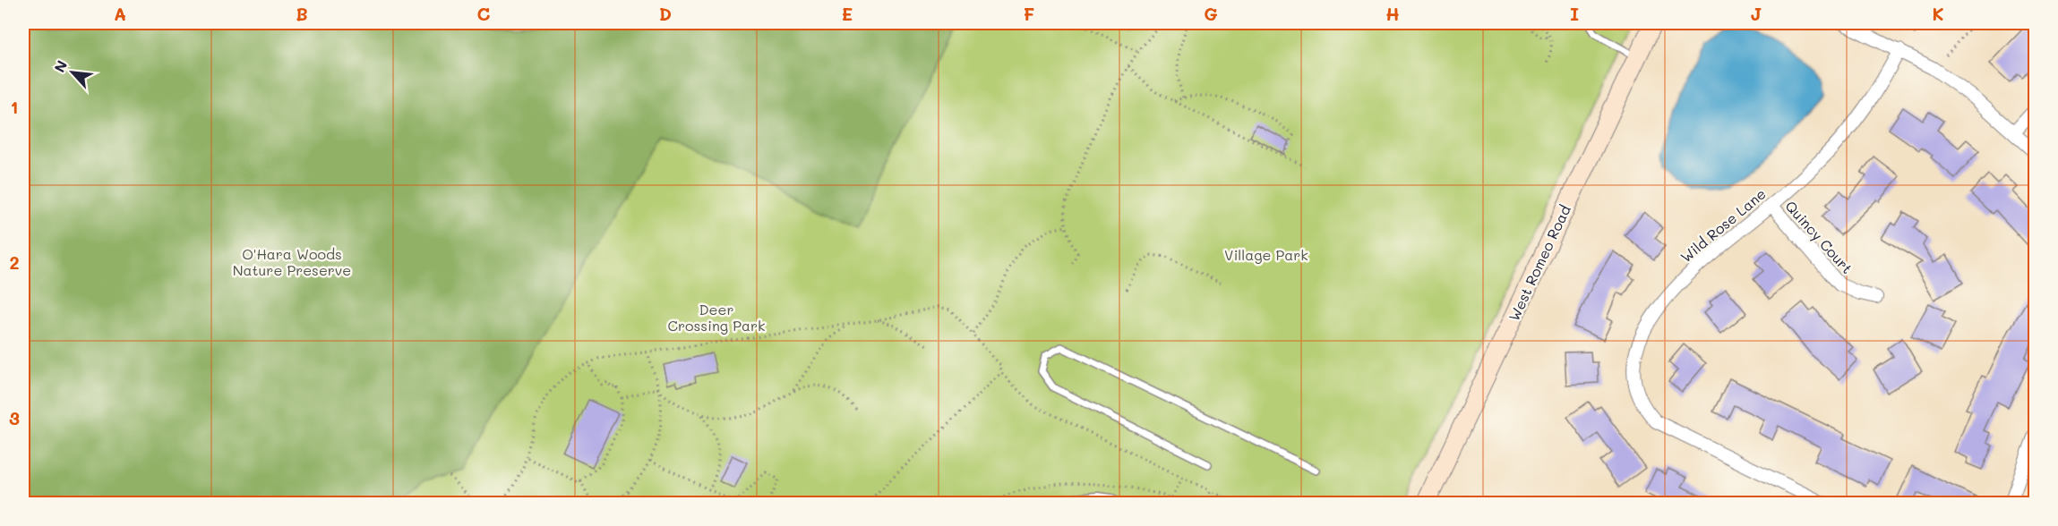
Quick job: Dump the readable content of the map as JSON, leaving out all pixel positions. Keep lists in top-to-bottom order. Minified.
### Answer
{"streets":{"main road":["West Romeo Road"],"street":["Wild Rose Lane","Quincy Court"]},"crossings":[["Wild Rose Lane","Quincy Court"]],"parks":["O'Hara Woods Nature Preserve","Village Park","Deer Crossing Park"],"north":"top left","grid":{"columns":["A","B","C","D","E","F","G","H","I","J","K"],"rows":["1","2","3"]}}
